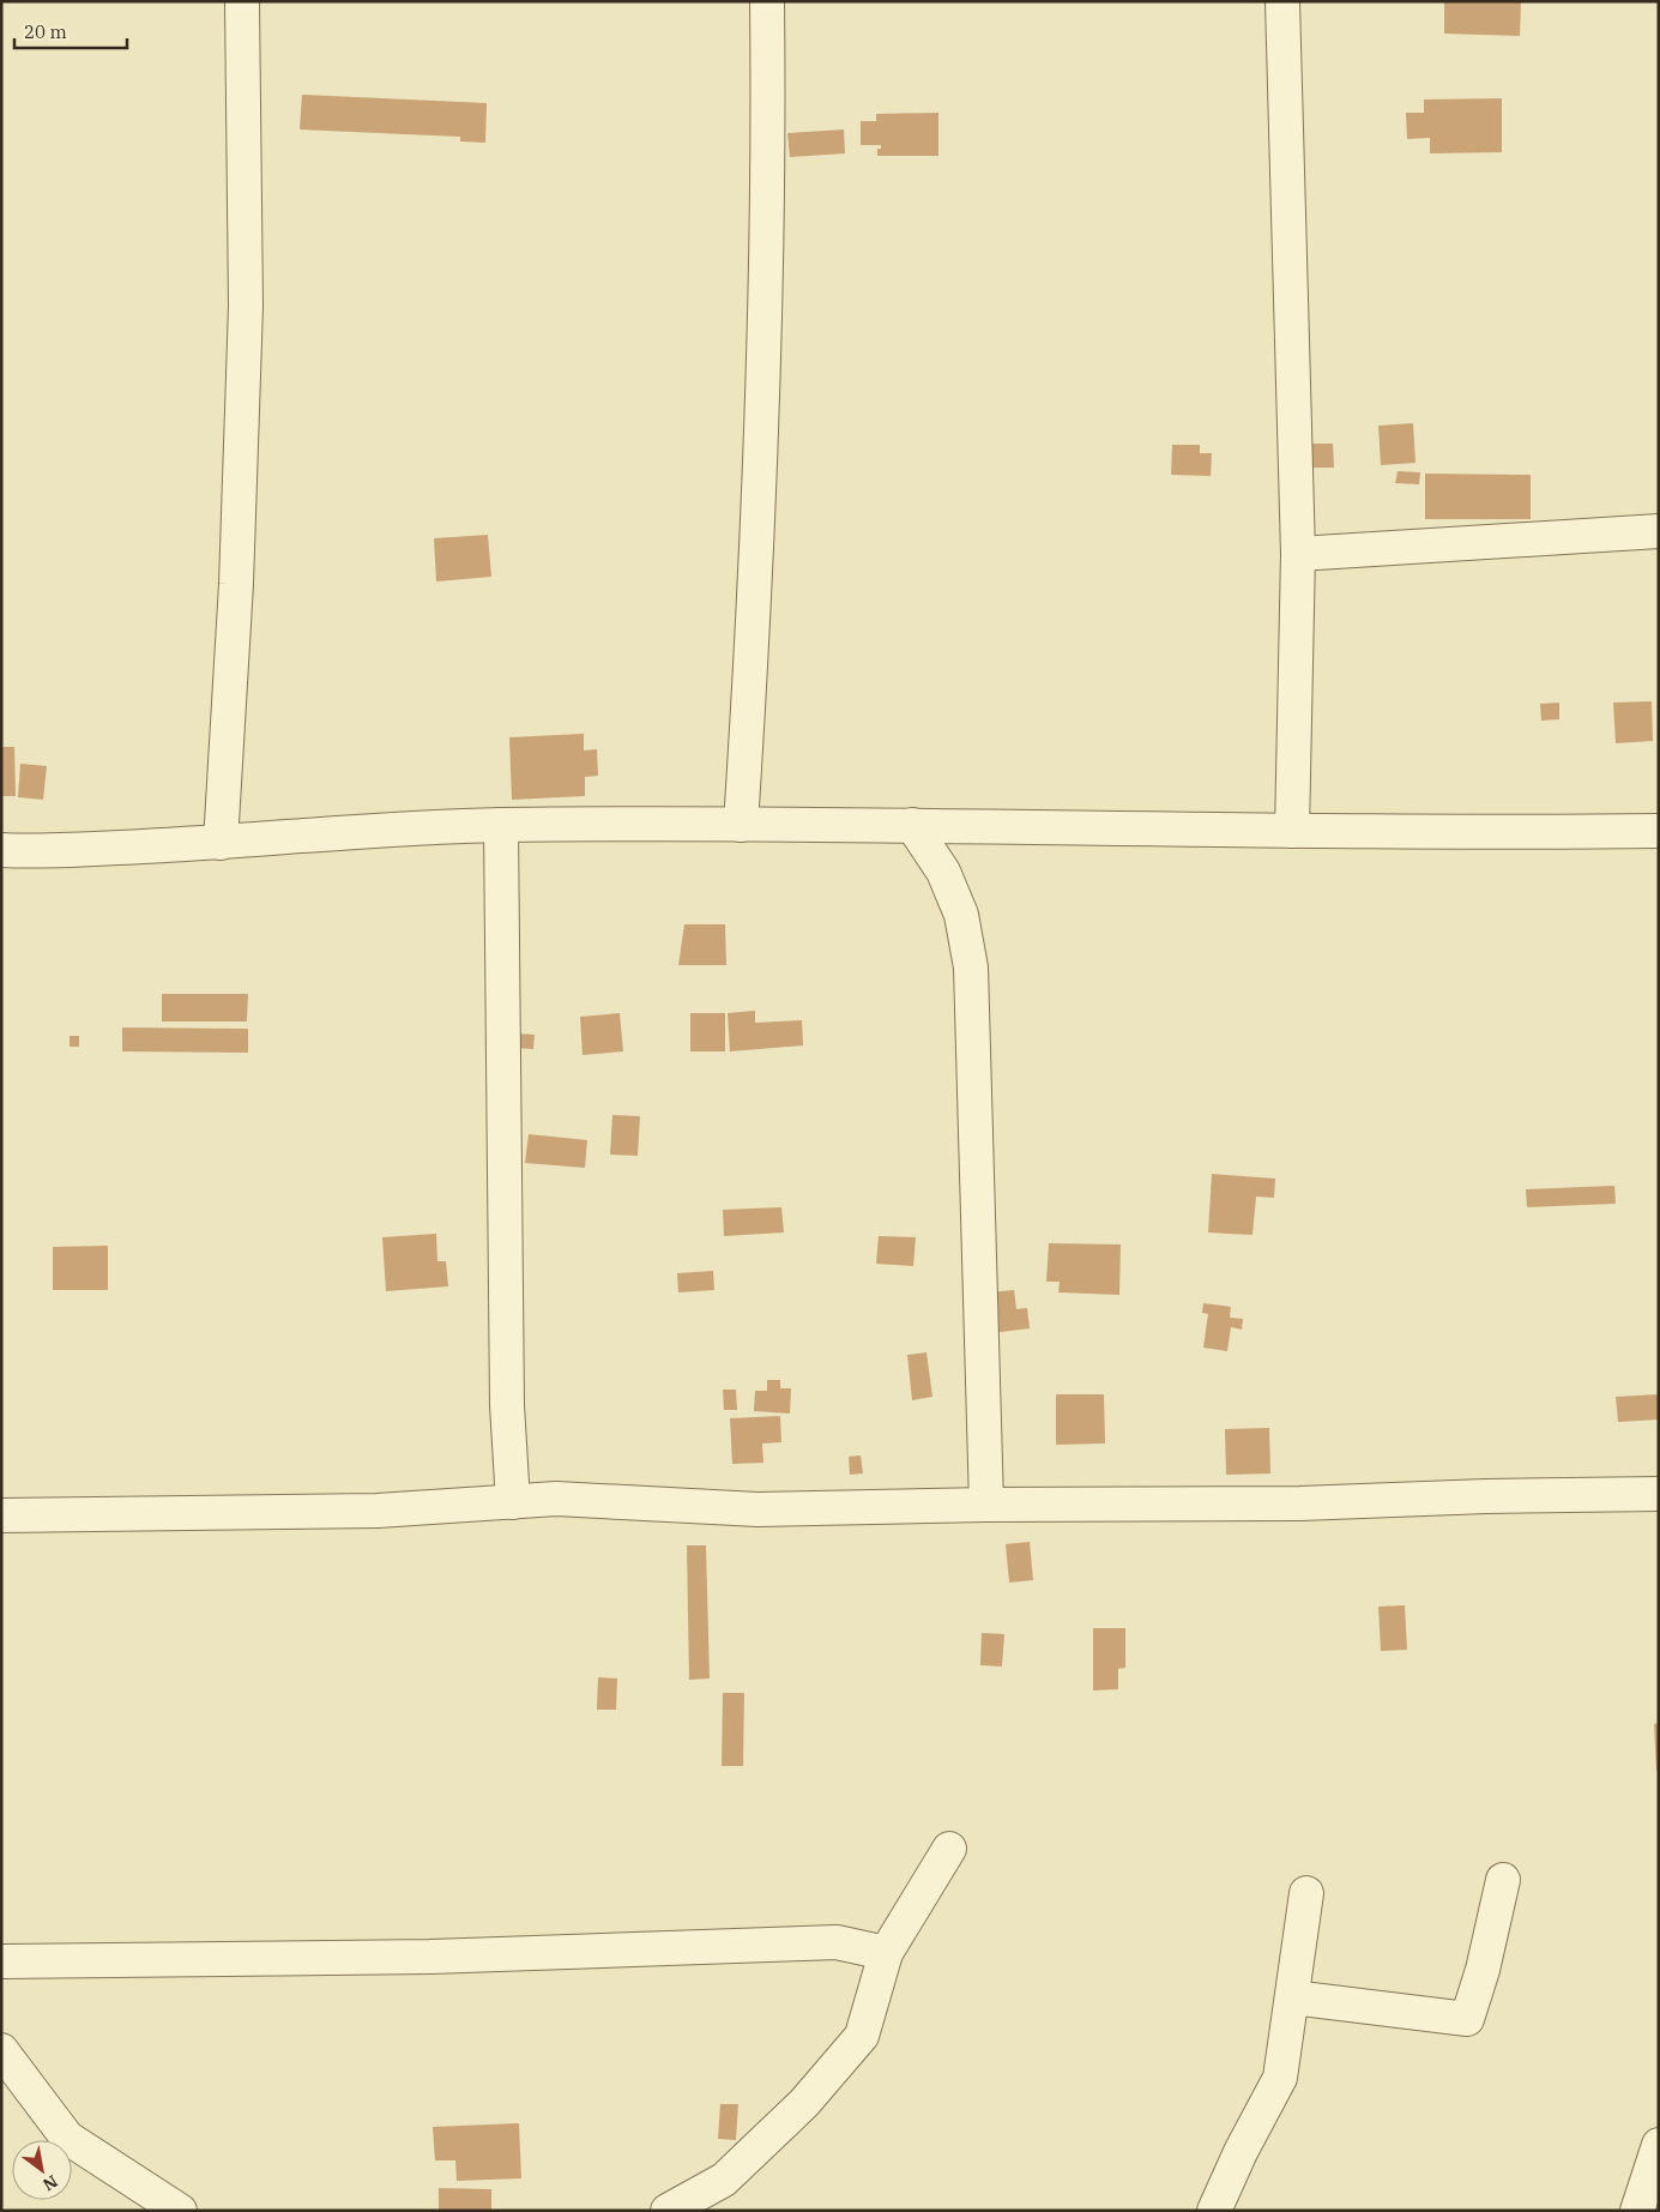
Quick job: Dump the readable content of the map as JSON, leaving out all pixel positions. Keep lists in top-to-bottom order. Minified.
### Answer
{"scale_bar":"20 m","north":"bottom right"}
